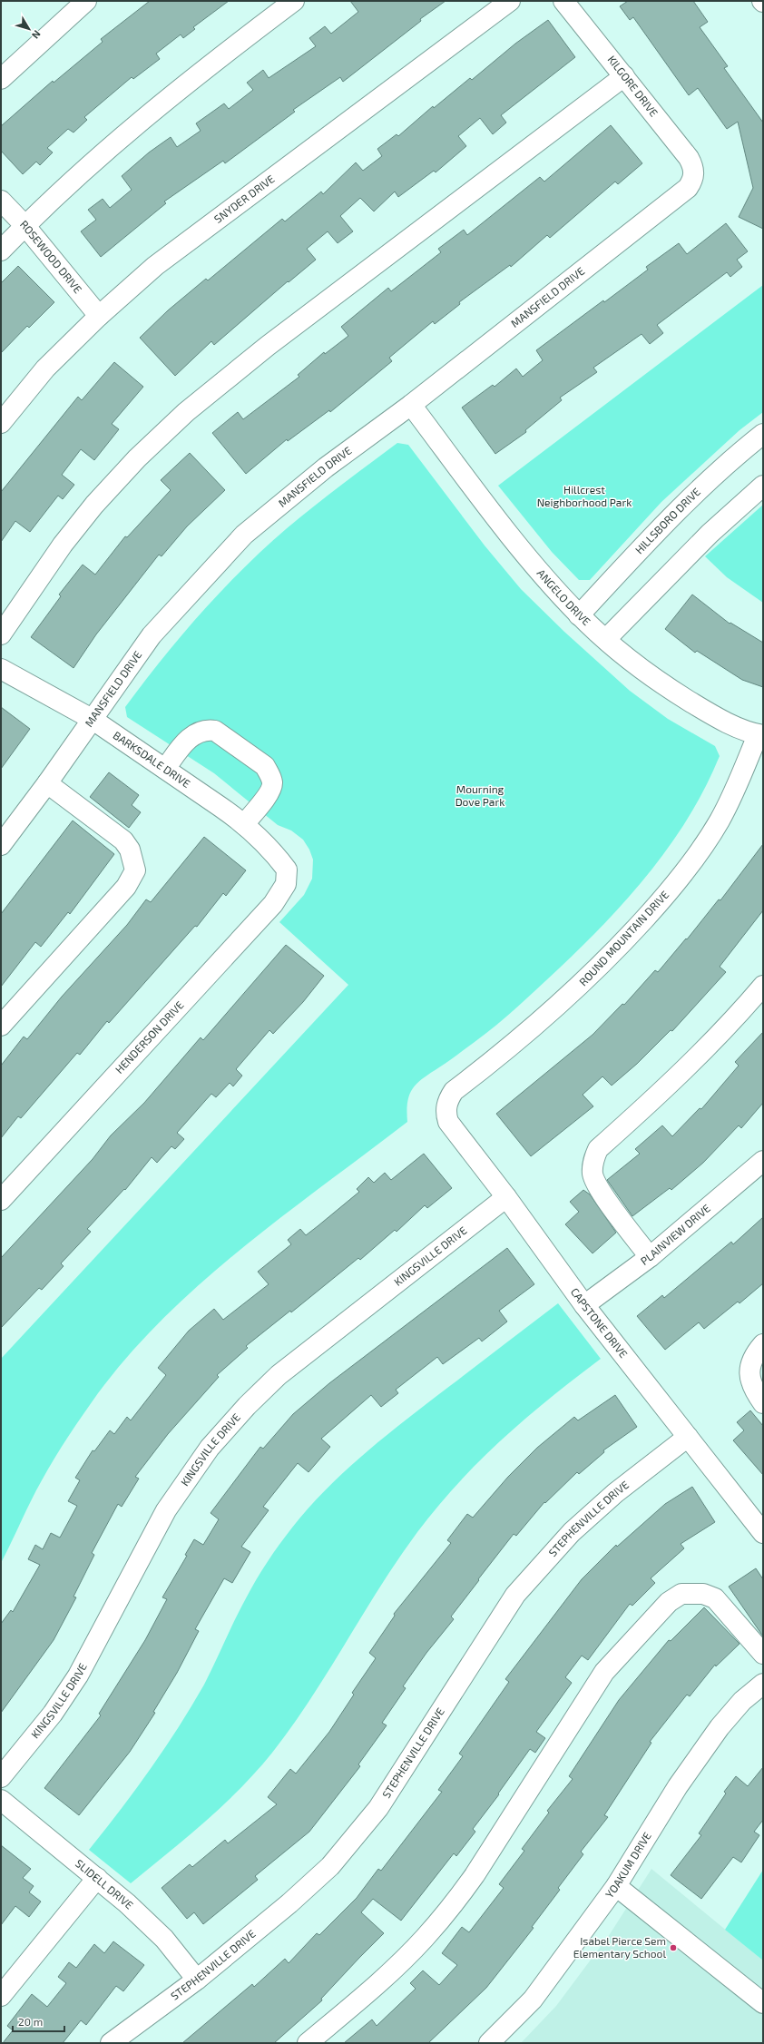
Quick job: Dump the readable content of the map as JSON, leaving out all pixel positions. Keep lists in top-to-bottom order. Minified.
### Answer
{"streets":{"street":["KILGORE DRIVE","SNYDER DRIVE","ROSEWOOD DRIVE","MANSFIELD DRIVE","HILLSBORO DRIVE","ANGELO DRIVE","BARKSDALE DRIVE","ROUND MOUNTAIN DRIVE","HENDERSON DRIVE","PLAINVIEW DRIVE","KINGSVILLE DRIVE","CAPSTONE DRIVE","STEPHENVILLE DRIVE","YOAKUM DRIVE","SLIDELL DRIVE"]},"crossings":[["KILGORE DRIVE","MANSFIELD DRIVE"],["SNYDER DRIVE","ROSEWOOD DRIVE"],["MANSFIELD DRIVE","ANGELO DRIVE"],["MANSFIELD DRIVE","BARKSDALE DRIVE"],["HILLSBORO DRIVE","ANGELO DRIVE"],["ANGELO DRIVE","ROUND MOUNTAIN DRIVE"],["BARKSDALE DRIVE","HENDERSON DRIVE"],["ROUND MOUNTAIN DRIVE","CAPSTONE DRIVE"],["PLAINVIEW DRIVE","CAPSTONE DRIVE"],["KINGSVILLE DRIVE","CAPSTONE DRIVE"],["CAPSTONE DRIVE","STEPHENVILLE DRIVE"],["STEPHENVILLE DRIVE","SLIDELL DRIVE"]],"parks":["Hillcrest Neighborhood Park","Mourning Dove Park"],"places":["Isabel Pierce Sem Elementary School"],"scale_bar":"20 m","north":"bottom right"}
